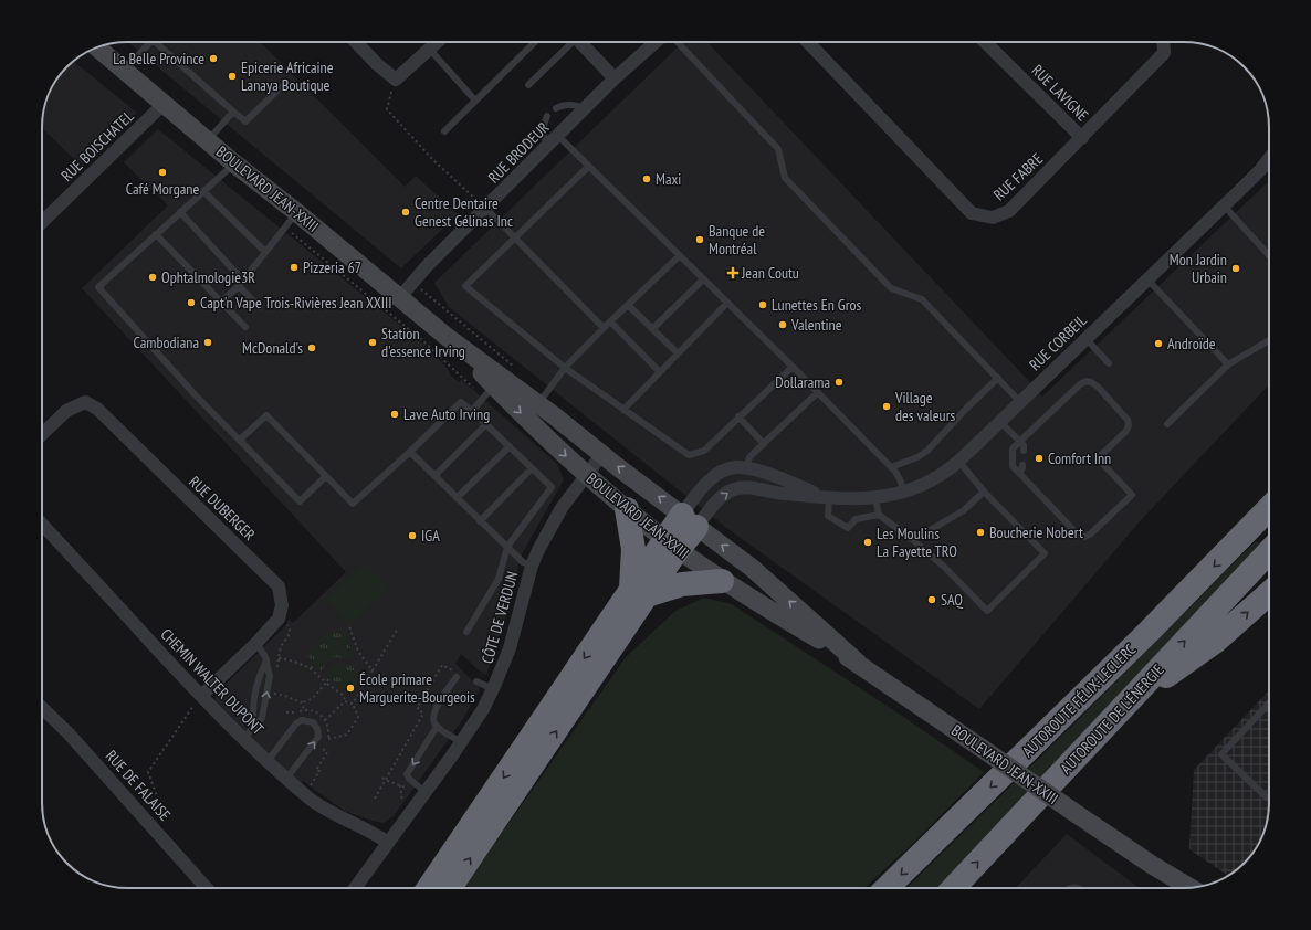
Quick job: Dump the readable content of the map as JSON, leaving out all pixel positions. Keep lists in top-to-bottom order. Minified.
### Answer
{"streets":{"highway":["AUTOROUTE FÉLIX-LECLERC","AUTOROUTE DE L'ÉNERGIE"],"street":["RUE LAVIGNE","RUE BOISCHATEL","RUE BRODEUR","RUE FABRE","BOULEVARD JEAN-XXIII","RUE CORBEIL","RUE DUBERGER","CÔTE DE VERDUN","CHEMIN WALTER DUPONT","RUE DE FALAISE"]},"crossings":[["RUE LAVIGNE","RUE FABRE"],["RUE BOISCHATEL","BOULEVARD JEAN-XXIII"],["RUE BRODEUR","BOULEVARD JEAN-XXIII"],["BOULEVARD JEAN-XXIII","RUE CORBEIL"],["BOULEVARD JEAN-XXIII","CÔTE DE VERDUN"],["RUE DUBERGER","CHEMIN WALTER DUPONT"],["CÔTE DE VERDUN","CHEMIN WALTER DUPONT"]],"places":{"other":["La Belle Province","Epicerie Africaine Lanaya Boutique","Café Morgane","Maxi","Centre Dentaire Genest Gélinas Inc","Banque de Montréal","Pizzeria 67","Mon Jardin Urbain","Ophtalmologie3R","Capt'n Vape Trois-Rivières Jean XXIII","Lunettes En Gros","Valentine","Cambodiana","Station d'essence Irving","Androïde","McDonald's","Dollarama","Village des valeurs","Lave Auto Irving","Comfort Inn","Boucherie Nobert","IGA","Les Moulins La Fayette TRO","SAQ","École primare Marguerite-Bourgeois"],"health":["Jean Coutu"]}}
